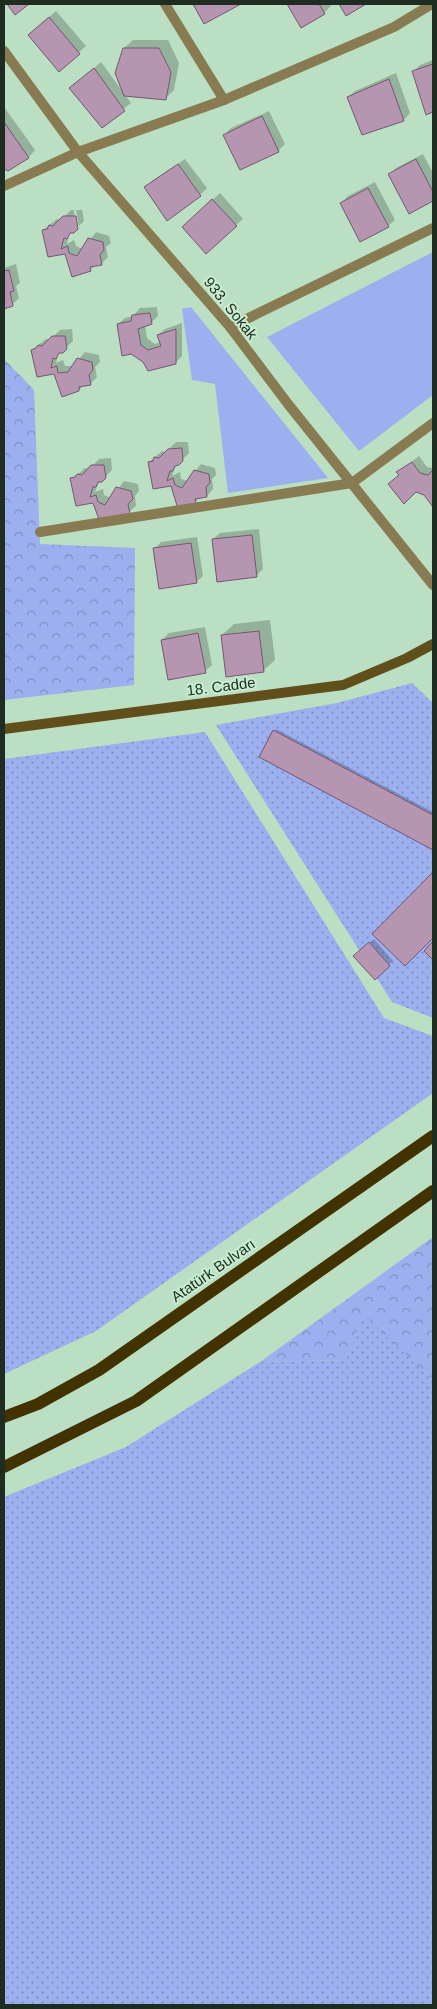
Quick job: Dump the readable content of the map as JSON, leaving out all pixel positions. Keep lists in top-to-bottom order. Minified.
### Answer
{"streets":{"main road":["Atatürk Bulvarı"],"street":["933. Sokak","18. Cadde"]}}
